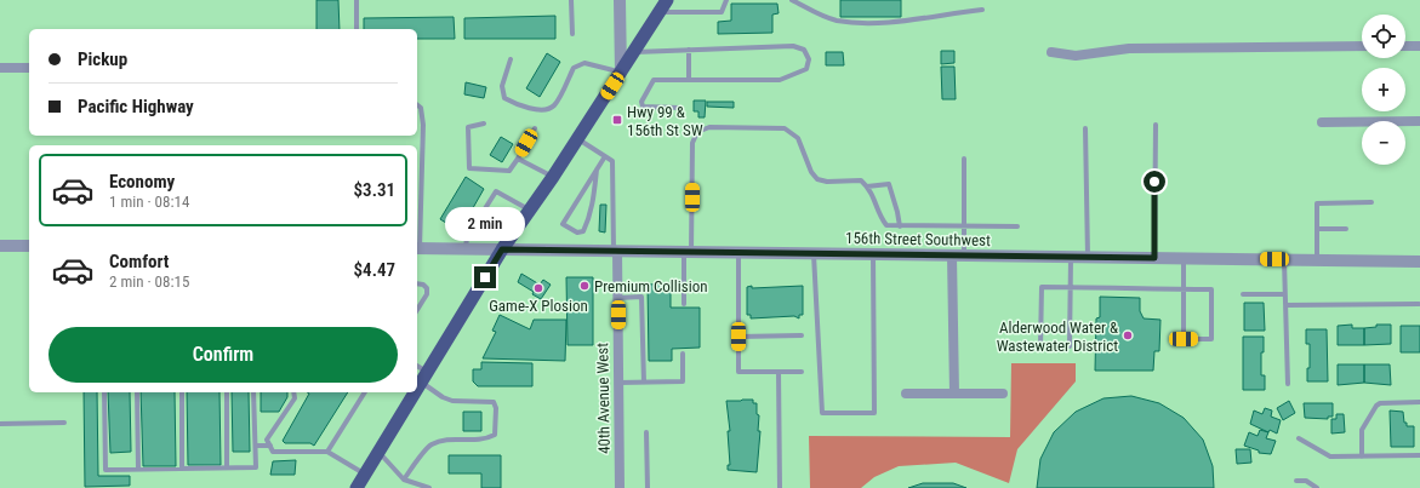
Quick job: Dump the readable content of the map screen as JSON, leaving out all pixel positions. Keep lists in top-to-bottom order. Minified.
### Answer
{"streets":{"street":["156th Street Southwest","40th Avenue West"]},"crossings":[["156th Street Southwest","40th Avenue West"]],"places":{"transit":["Hwy 99 & 156th St SW"],"other":["Premium Collision","Game-X Plosion","Alderwood Water & Wastewater District"]},"page":{"map_buttons":["+","−"],"banner":["Pickup","Pacific Highway"],"list":[{"name":"Economy","note":"1 min · 08:14","value":"$3.31"},{"name":"Comfort","note":"2 min · 08:15","value":"$4.47"}],"bubble":"2 min","buttons":"Confirm"}}
